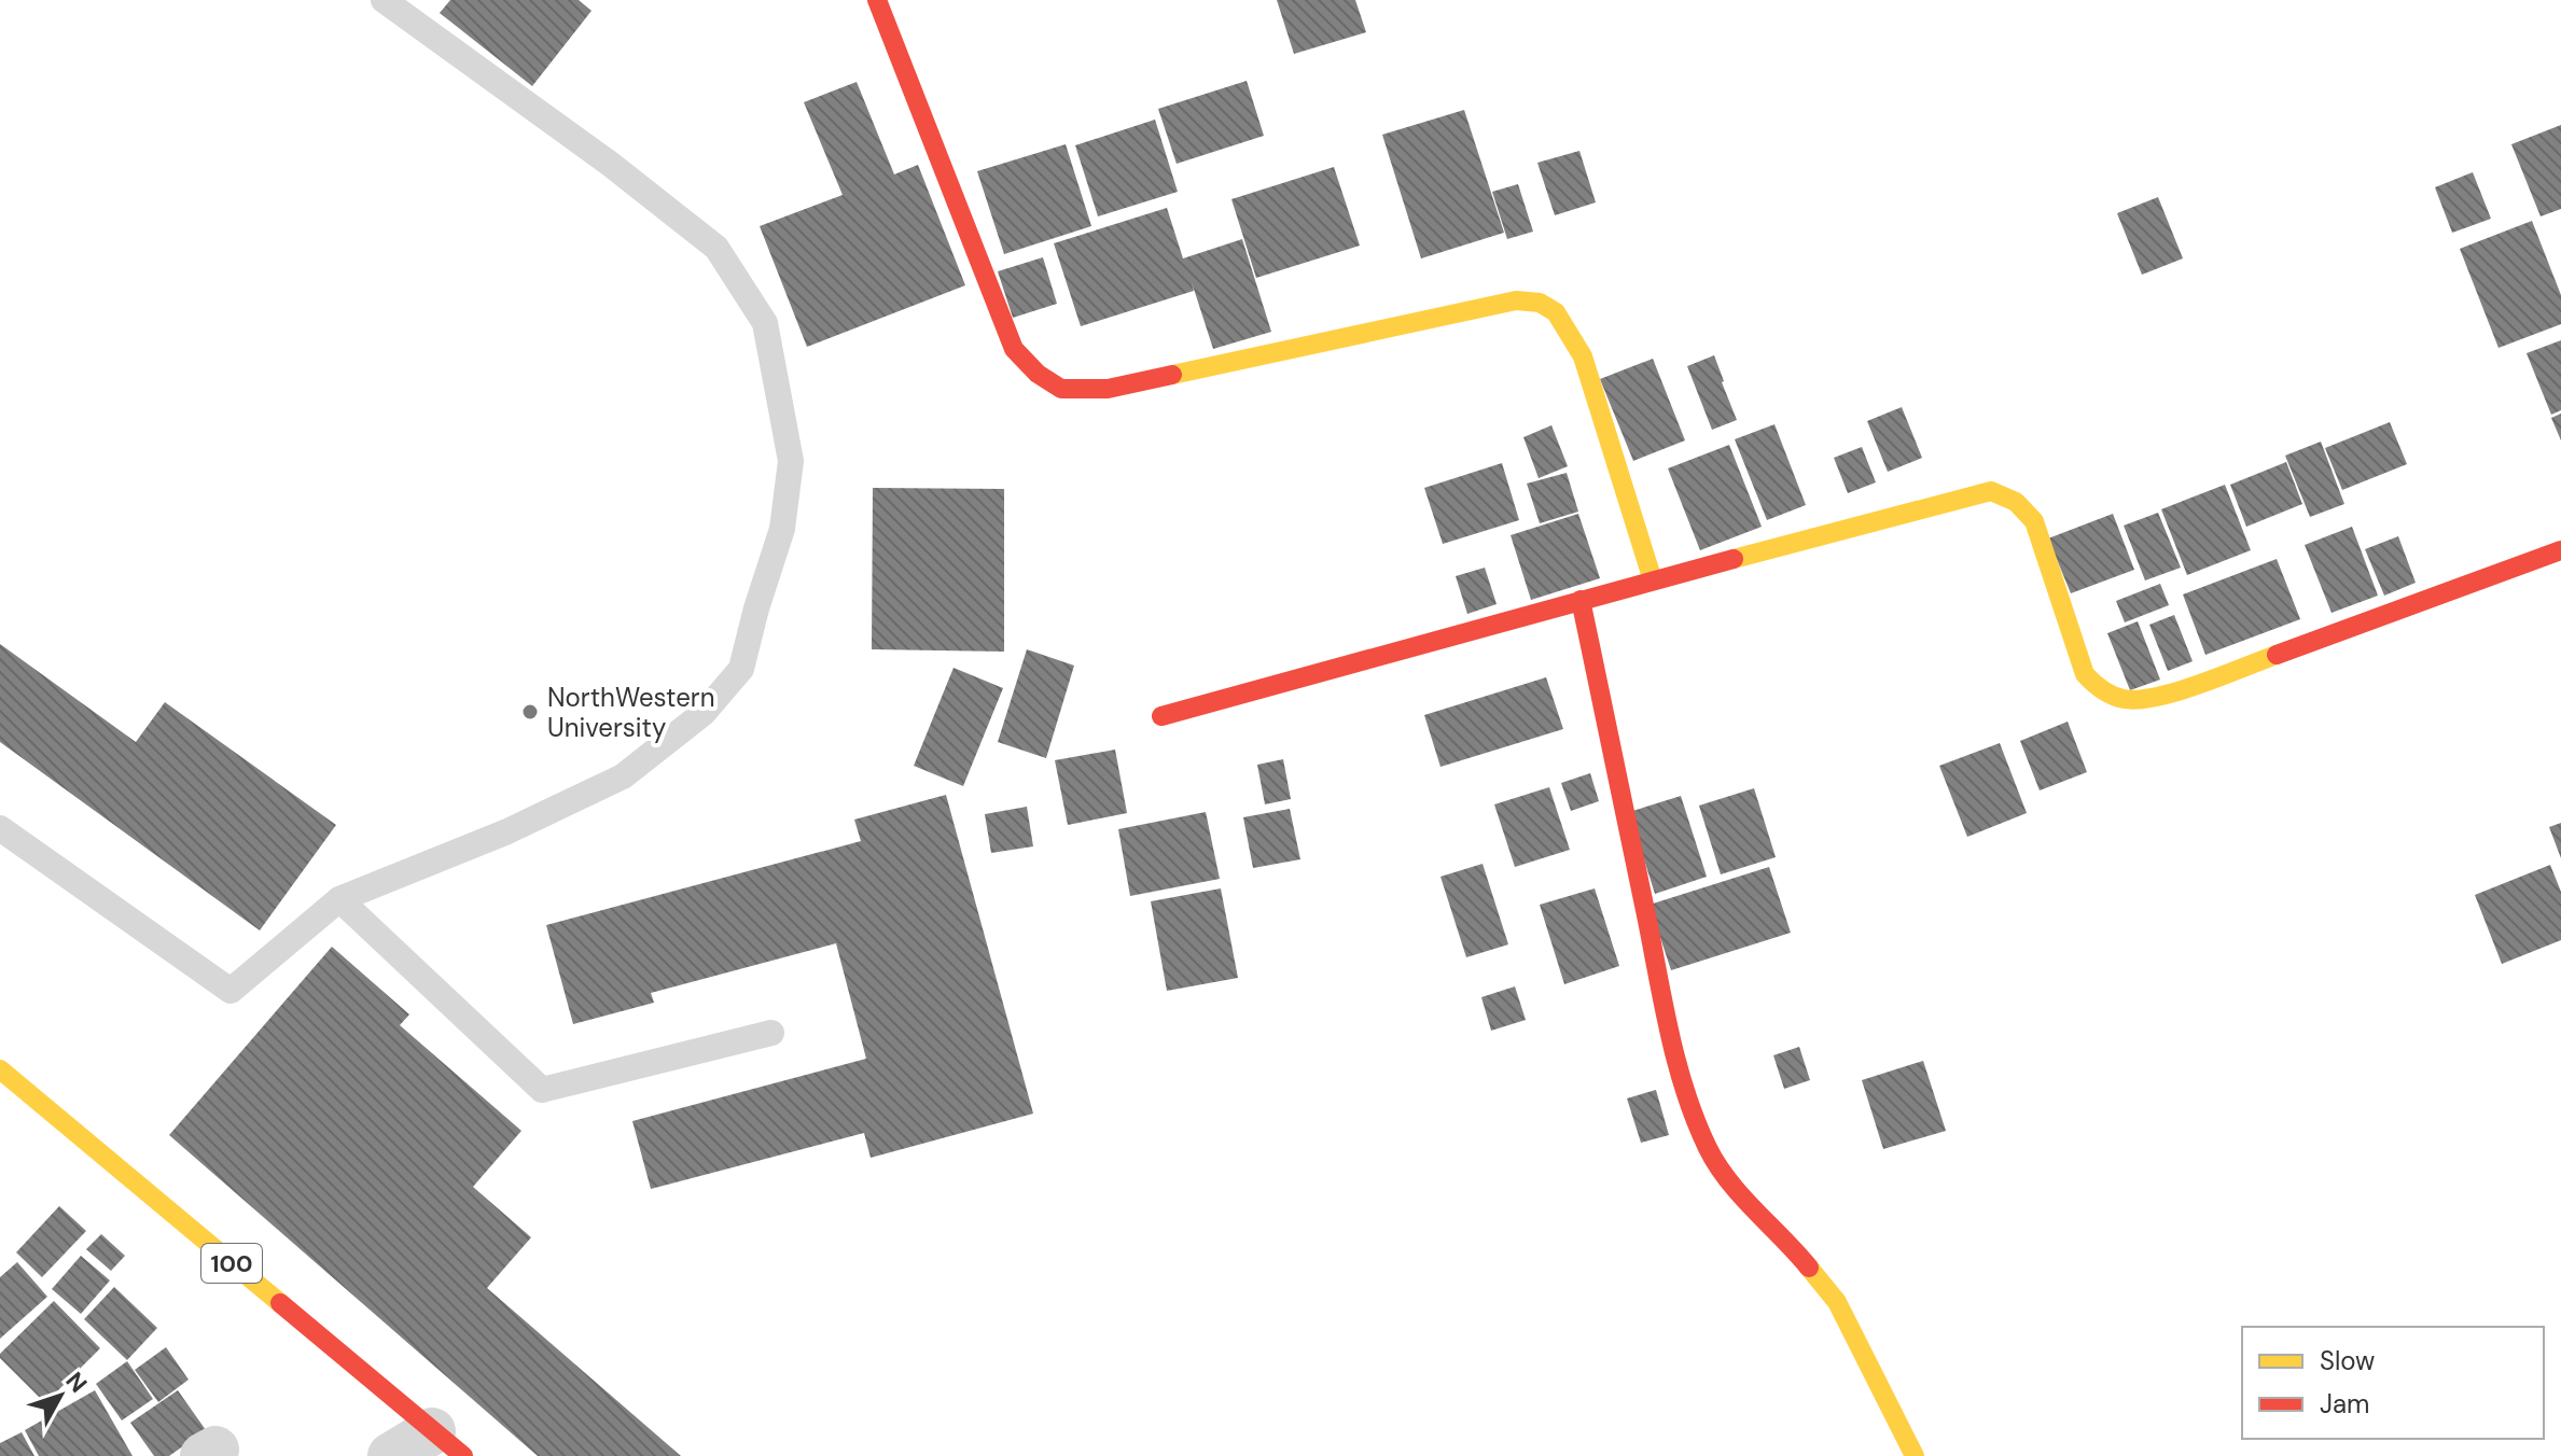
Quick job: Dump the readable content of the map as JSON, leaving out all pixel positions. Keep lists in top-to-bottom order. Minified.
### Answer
{"streets":{"street":["100"]},"places":["NorthWestern University"],"legend":["Slow","Jam"],"north":"top right"}
